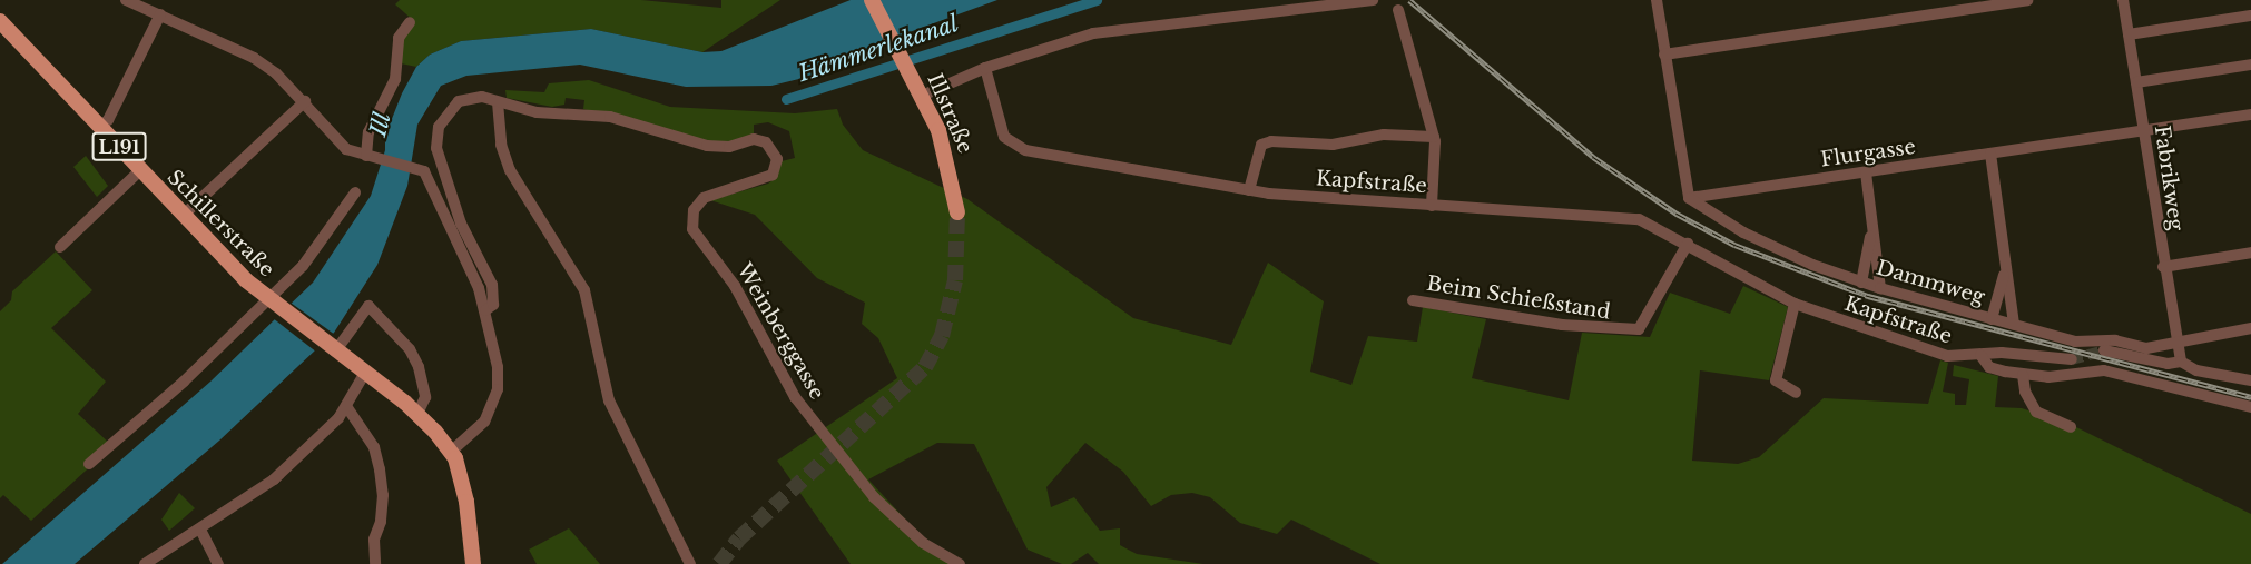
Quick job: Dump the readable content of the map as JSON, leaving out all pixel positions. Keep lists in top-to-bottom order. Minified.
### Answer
{"streets":{"main road":["Illstraße","L191","Schillerstraße"],"street":["Flurgasse","Fabrikweg","Kapfstraße","Dammweg","Beim Schießstand","Weinberggasse"]},"crossings":[["L191","Schillerstraße"],["Flurgasse","Fabrikweg"],["Flurgasse","Dammweg"],["Fabrikweg","Dammweg"],["Kapfstraße","Beim Schießstand"]],"water":["Hämmerlekanal","Ill"]}
